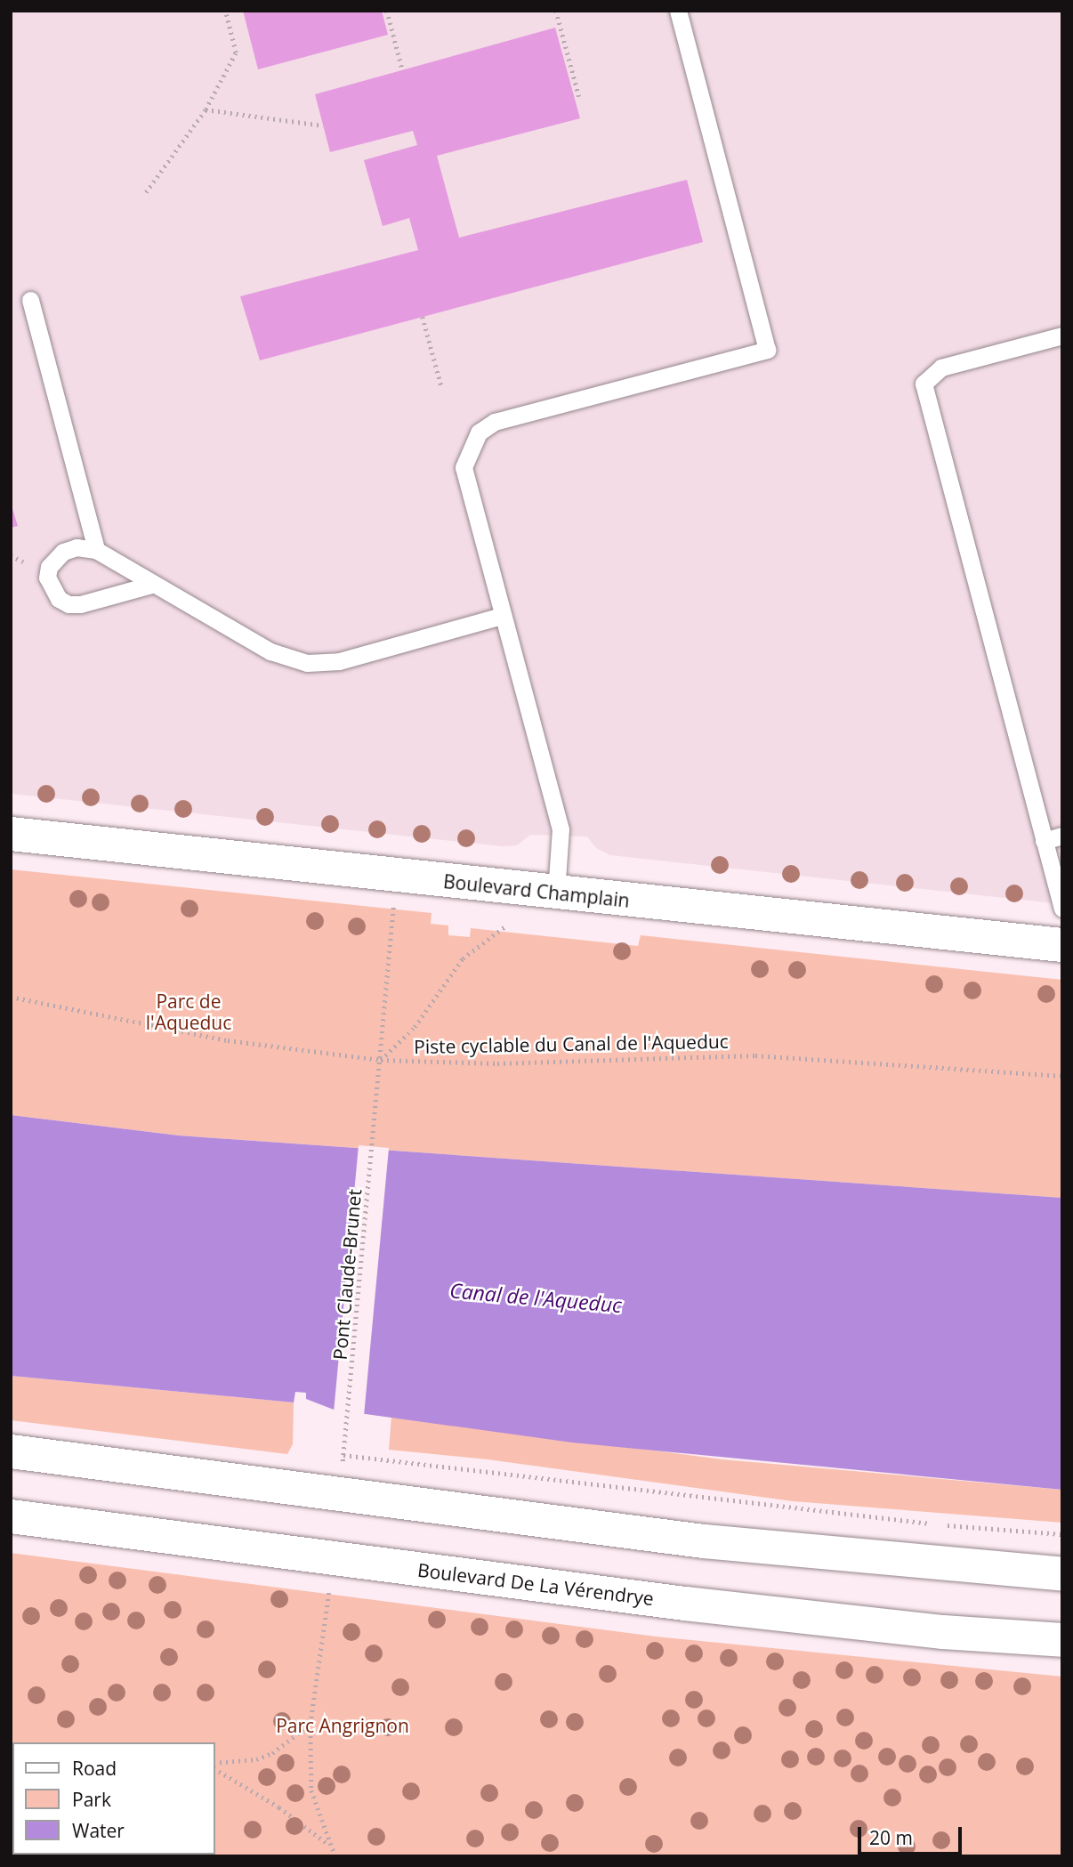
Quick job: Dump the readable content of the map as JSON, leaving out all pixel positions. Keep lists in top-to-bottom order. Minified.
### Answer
{"streets":{"main road":["Boulevard Champlain","Boulevard De La Vérendrye"],"path":["Piste cyclable du Canal de l'Aqueduc","Pont Claude-Brunet"]},"crossings":[["Boulevard Champlain","Pont Claude-Brunet"],["Piste cyclable du Canal de l'Aqueduc","Pont Claude-Brunet"]],"water":["Canal de l'Aqueduc"],"parks":["Parc de l'Aqueduc","Parc Angrignon"],"legend":["Road","Park","Water"],"scale_bar":"20 m"}
